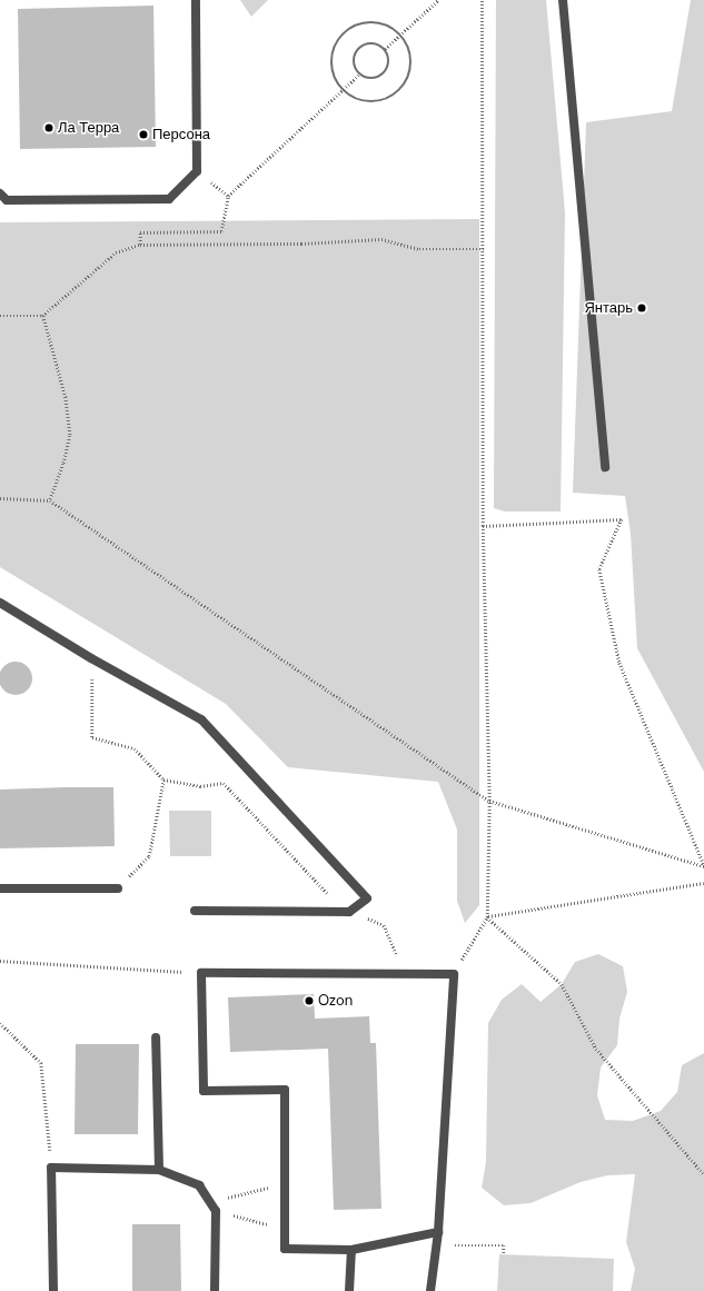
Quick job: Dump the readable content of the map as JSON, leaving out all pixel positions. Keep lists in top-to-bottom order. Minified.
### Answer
{"places":["Ла Терра","Персона","Янтарь","Ozon"]}
